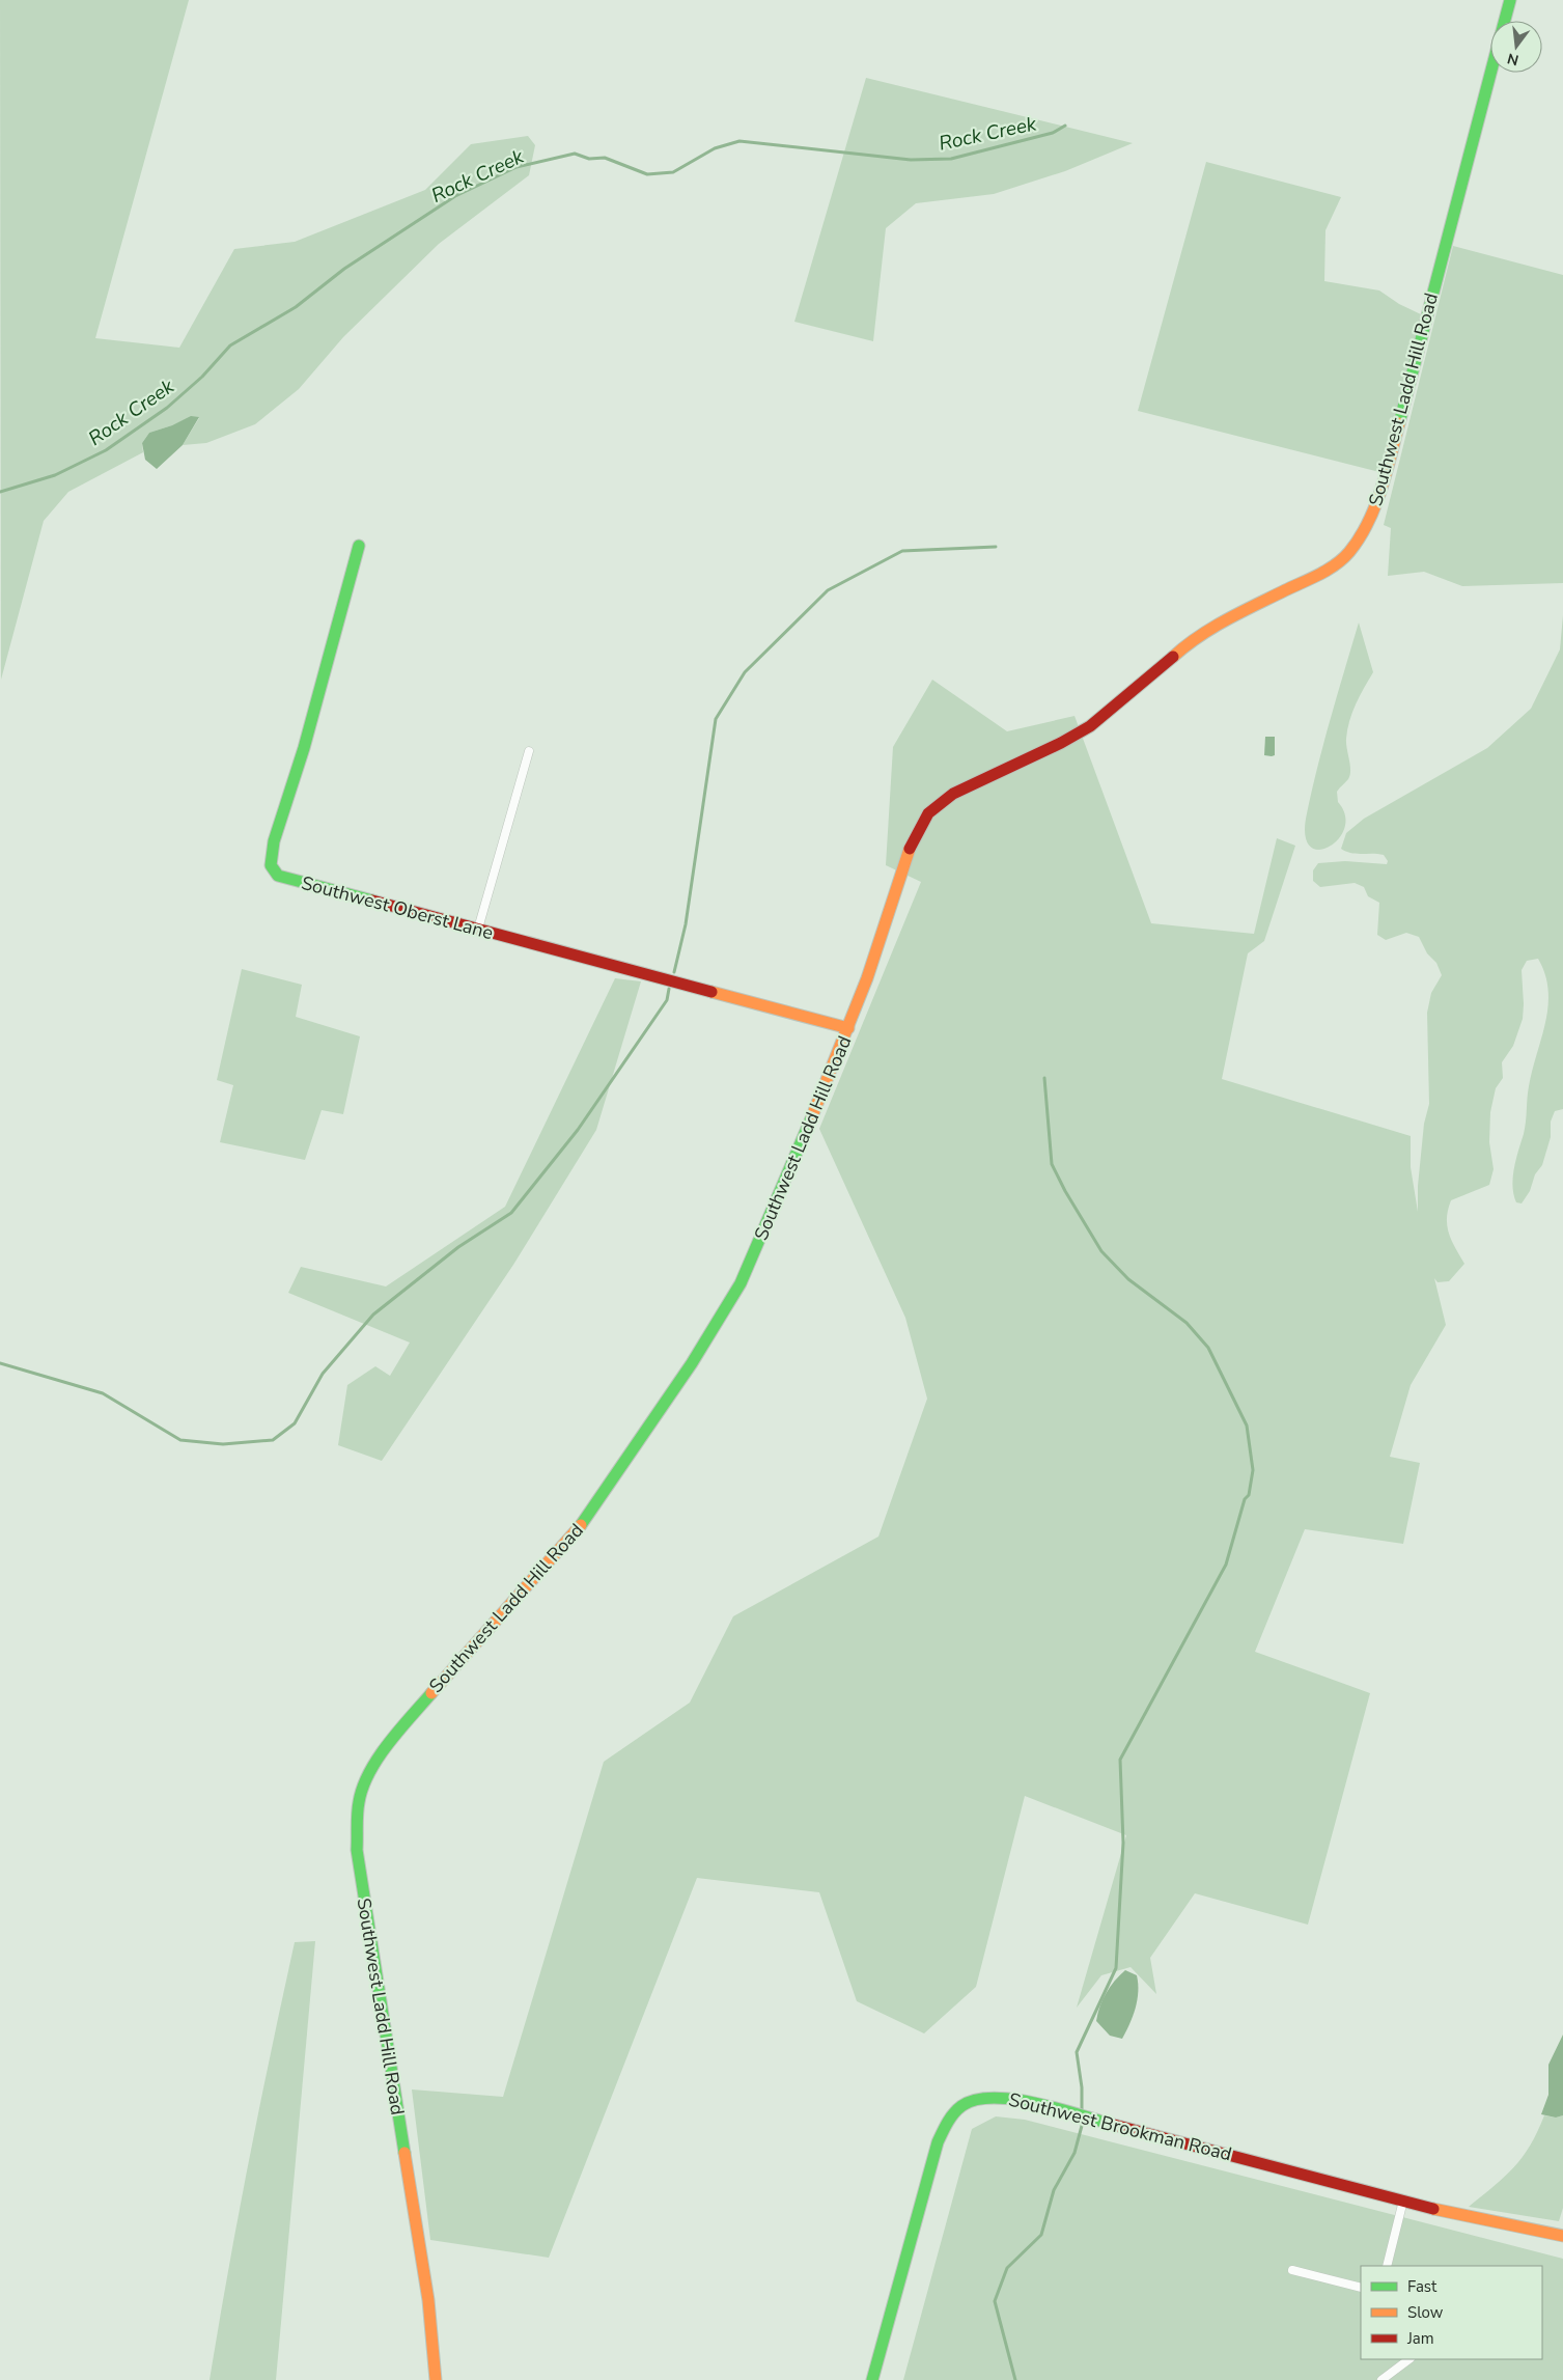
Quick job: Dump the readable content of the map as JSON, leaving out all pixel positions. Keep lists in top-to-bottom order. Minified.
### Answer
{"streets":{"street":["Southwest Ladd Hill Road","Southwest Oberst Lane","Southwest Brookman Road"]},"crossings":[["Southwest Ladd Hill Road","Southwest Oberst Lane"]],"water":["Rock Creek"],"legend":["Fast","Slow","Jam"],"north":"bottom"}
